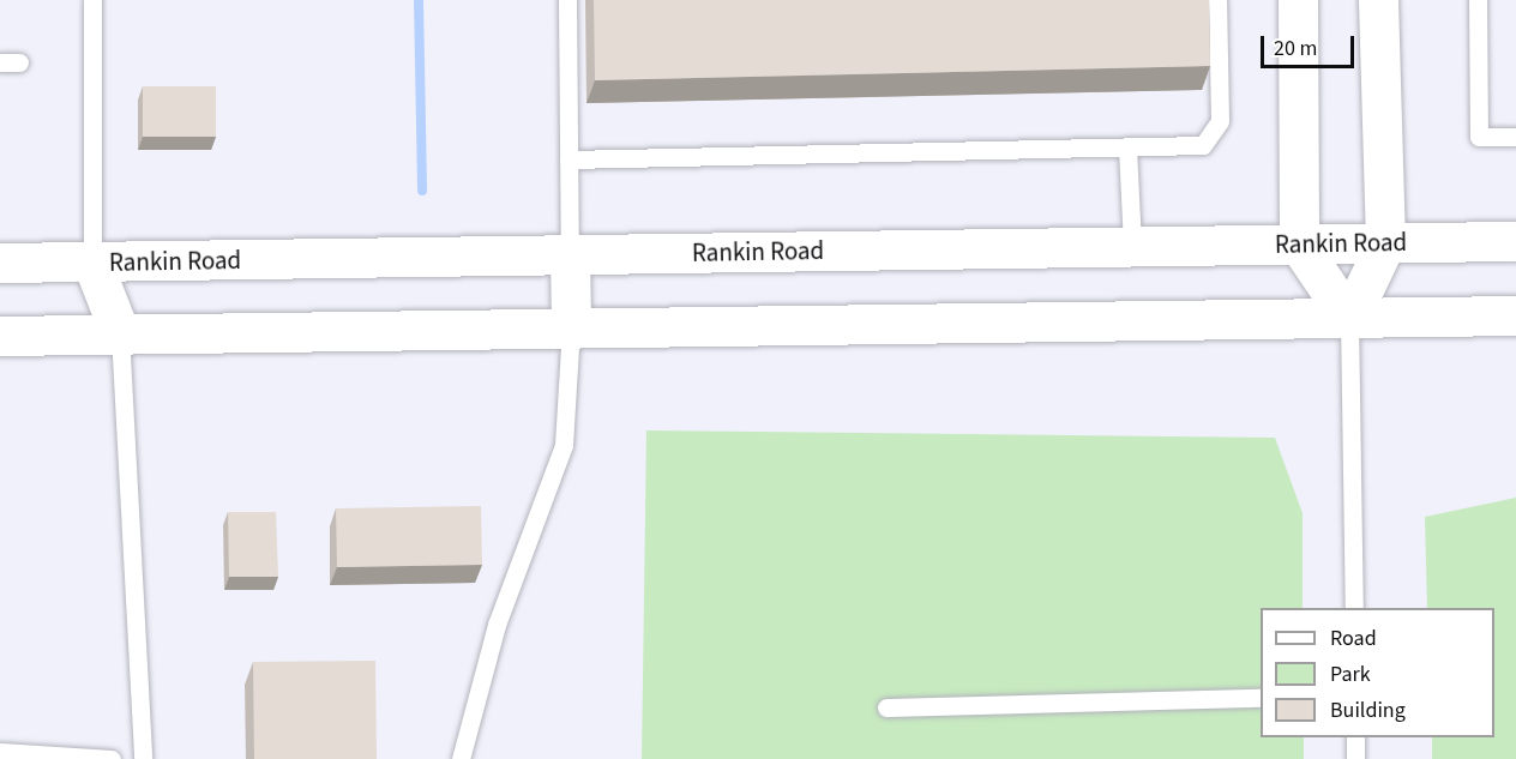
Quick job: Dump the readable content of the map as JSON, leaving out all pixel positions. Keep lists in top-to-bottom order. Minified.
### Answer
{"streets":{"main road":["Rankin Road"]},"legend":["Road","Park","Building"],"scale_bar":"20 m"}
